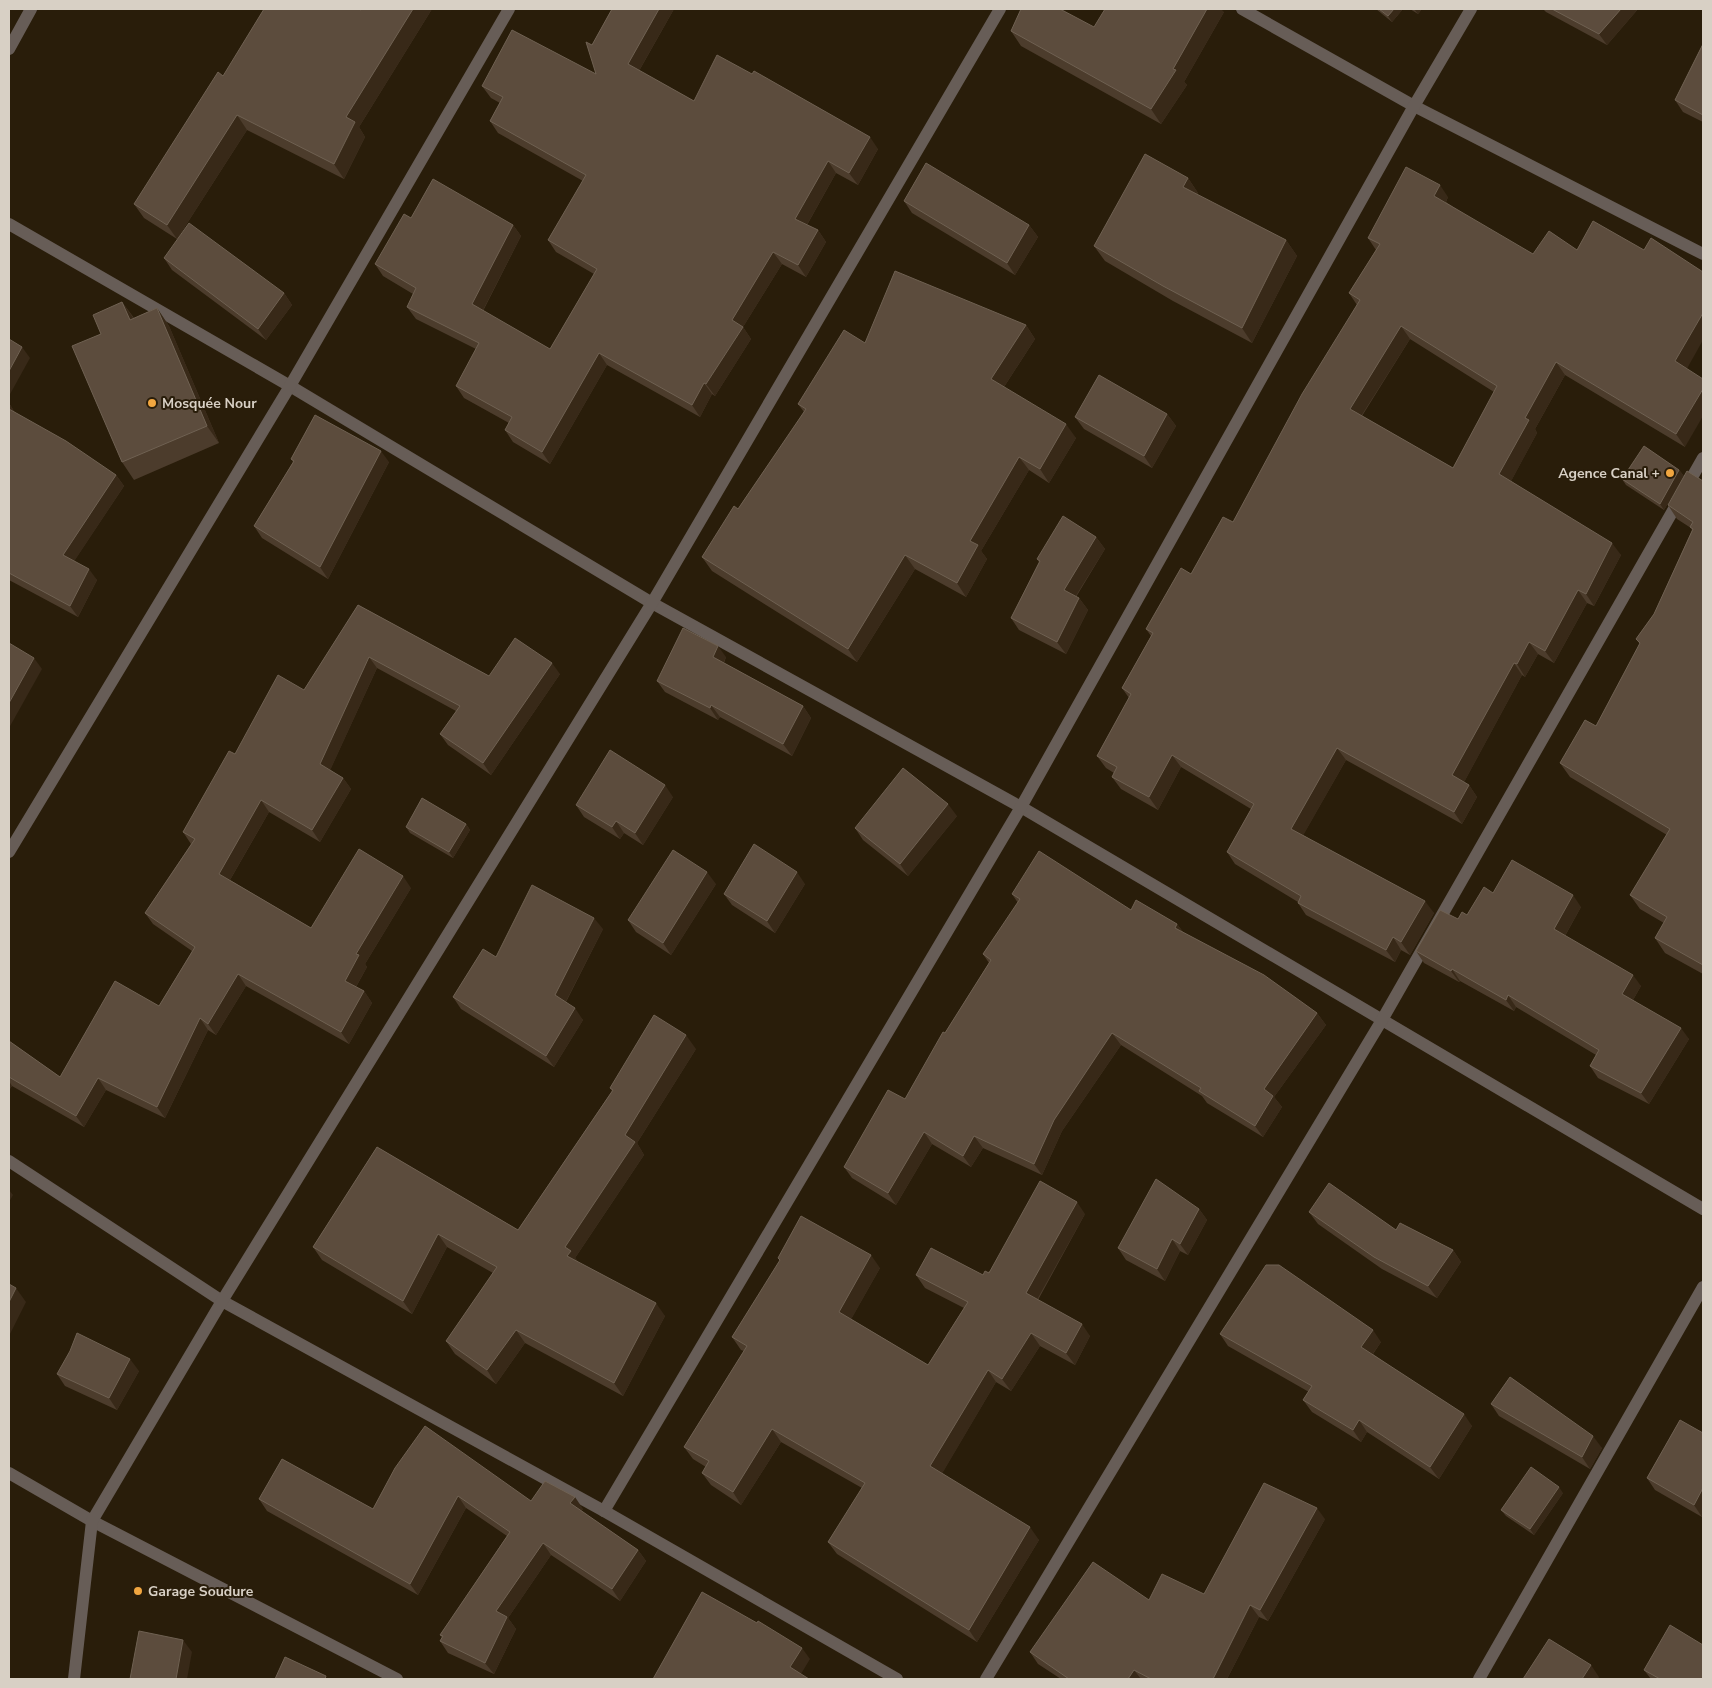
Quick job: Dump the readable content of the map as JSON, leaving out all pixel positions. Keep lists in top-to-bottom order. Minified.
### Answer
{"places":["Mosquée Nour","Agence Canal +","Garage Soudure"]}
